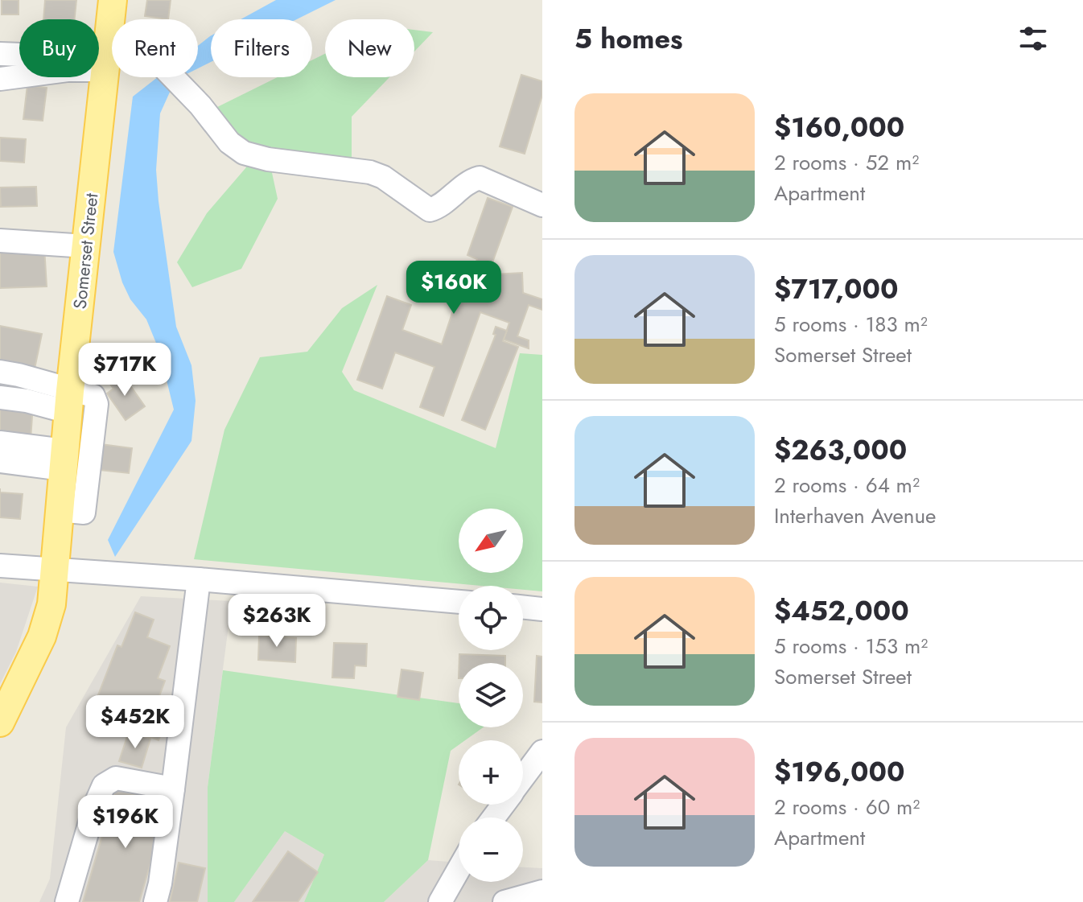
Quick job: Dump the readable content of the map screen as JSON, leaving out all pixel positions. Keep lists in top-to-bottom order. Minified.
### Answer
{"streets":{"main road":["Somerset Street"]},"north":"bottom left","page":{"heading":"5 homes","chip":["Buy","Rent","Filters","New"],"list":[{"name":"$160,000","note":"2 rooms · 52 m² · Apartment"},{"name":"$717,000","note":"5 rooms · 183 m² · Somerset Street"},{"name":"$263,000","note":"2 rooms · 64 m² · Interhaven Avenue"},{"name":"$452,000","note":"5 rooms · 153 m² · Somerset Street"},{"name":"$196,000","note":"2 rooms · 60 m² · Apartment"}],"price":["$160K","$717K","$263K","$452K","$196K"],"map_buttons":["+","−"]}}
